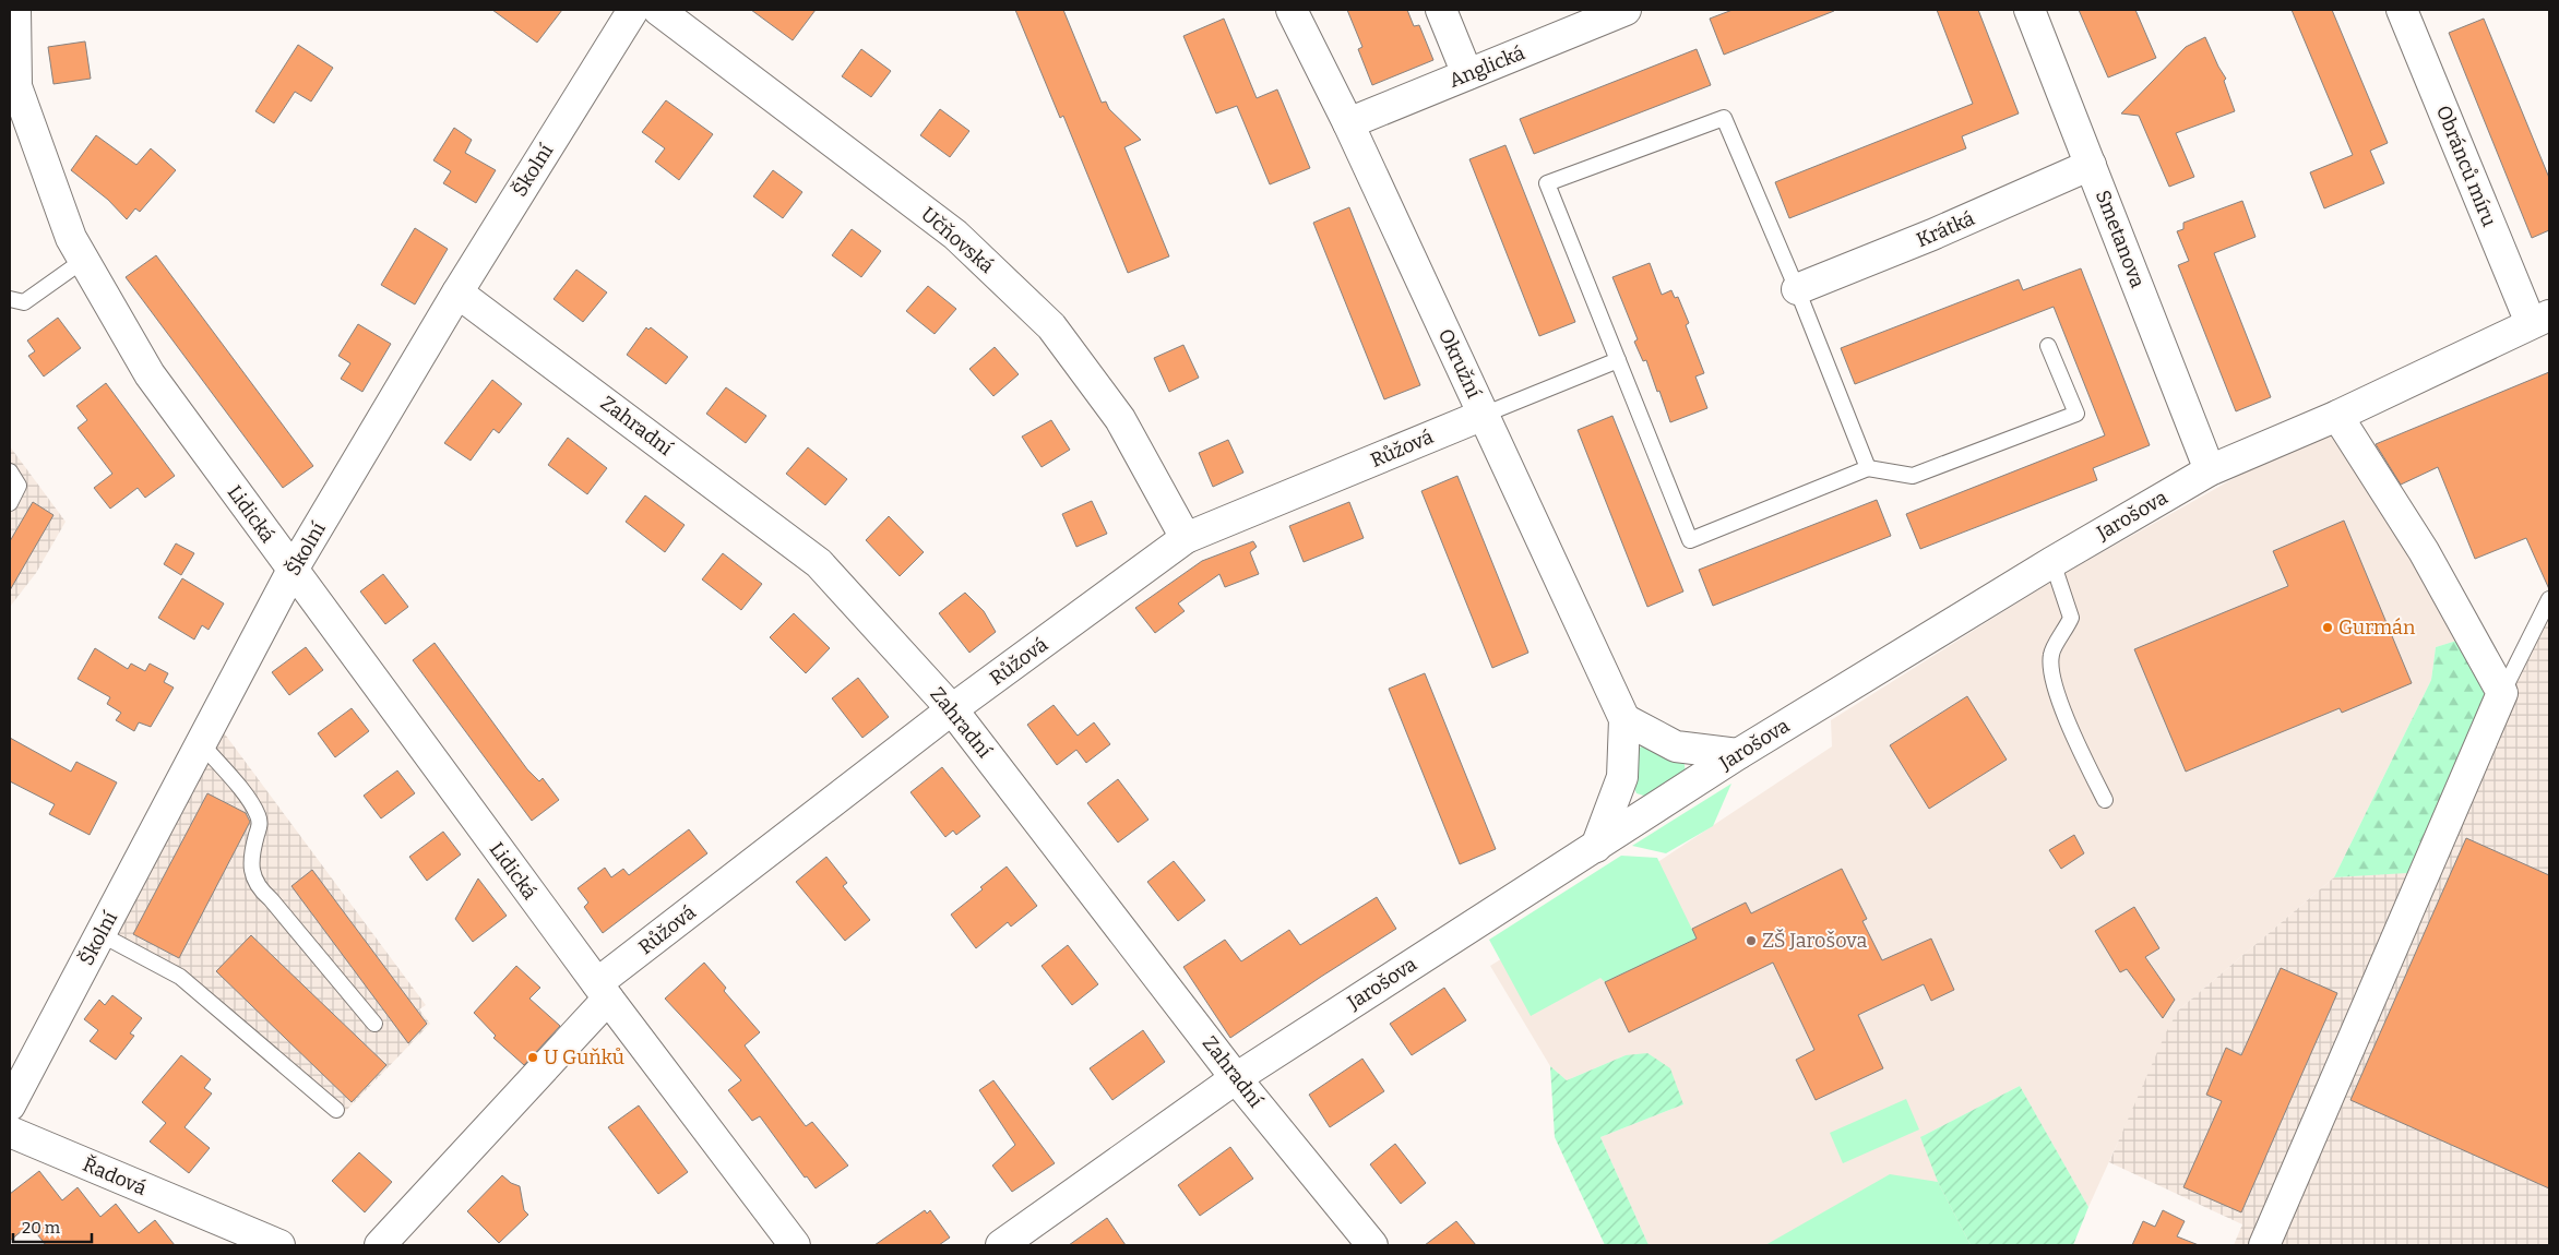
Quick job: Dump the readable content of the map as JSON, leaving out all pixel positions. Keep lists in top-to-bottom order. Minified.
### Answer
{"streets":{"street":["Anglická","Obránců míru","Školní","Krátká","Smetanova","Učňovská","Okružní","Zahradní","Růžová","Lidická","Jarošova","Řadová"]},"crossings":[["Anglická","Okružní"],["Obránců míru","Jarošova"],["Školní","Zahradní"],["Školní","Lidická"],["Krátká","Smetanova"],["Smetanova","Jarošova"],["Učňovská","Růžová"],["Okružní","Růžová"],["Okružní","Jarošova"],["Zahradní","Růžová"],["Zahradní","Jarošova"],["Růžová","Lidická"]],"places":["Gurmán","ZŠ Jarošova","U Guňků"],"scale_bar":"20 m"}
